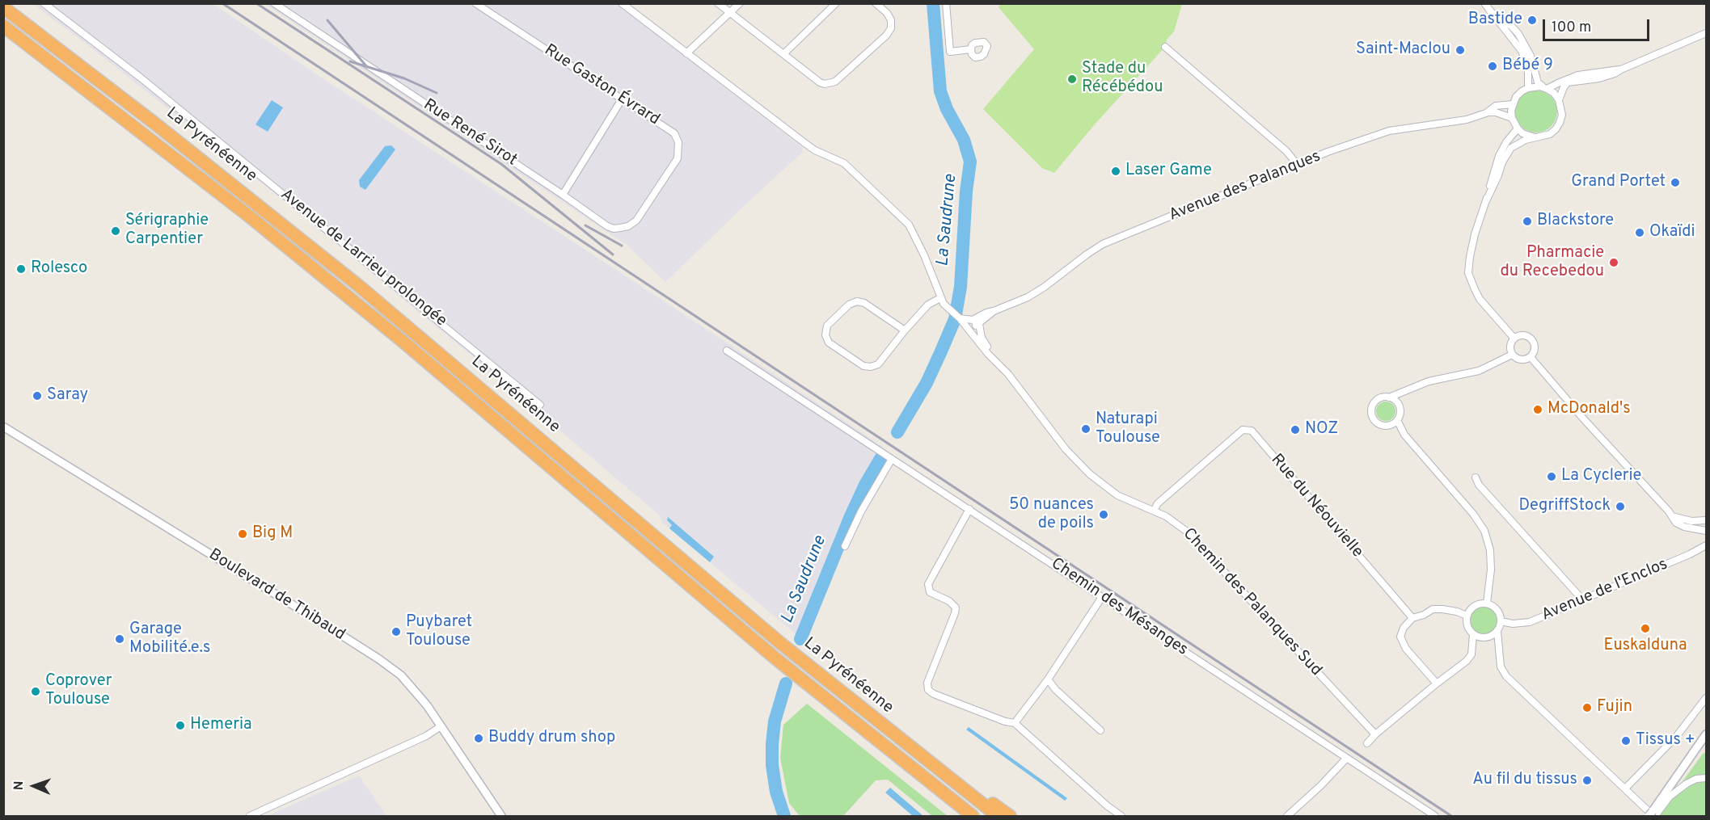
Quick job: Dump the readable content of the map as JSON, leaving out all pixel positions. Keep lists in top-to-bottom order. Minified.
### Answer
{"streets":{"highway":["La Pyrénéenne"],"street":["Rue Gaston Évrard","Rue René Sirot","Avenue des Palanques","Avenue de Larrieu prolongée","Rue du Néouvielle","Avenue de l'Enclos","Boulevard de Thibaud","Chemin des Palanques Sud","Chemin des Mésanges"]},"crossings":[["Rue Gaston Évrard","Rue René Sirot"],["Avenue des Palanques","Chemin des Palanques Sud"],["Rue du Néouvielle","Chemin des Palanques Sud"]],"water":["La Saudrune"],"places":["Bastide","Saint-Maclou","Bébé 9","Stade du Récébédou","Laser Game","Grand Portet","Blackstore","Sérigraphie Carpentier","Okaïdi","Pharmacie du Recebedou","Rolesco","Saray","McDonald's","Naturapi Toulouse","NOZ","La Cyclerie","DegriffStock","50 nuances de poils","Big M","Euskalduna","Puybaret Toulouse","Garage Mobilité.e.s","Coprover Toulouse","Fujin","Hemeria","Buddy drum shop","Tissus +","Au fil du tissus"],"scale_bar":"100 m","north":"left"}
